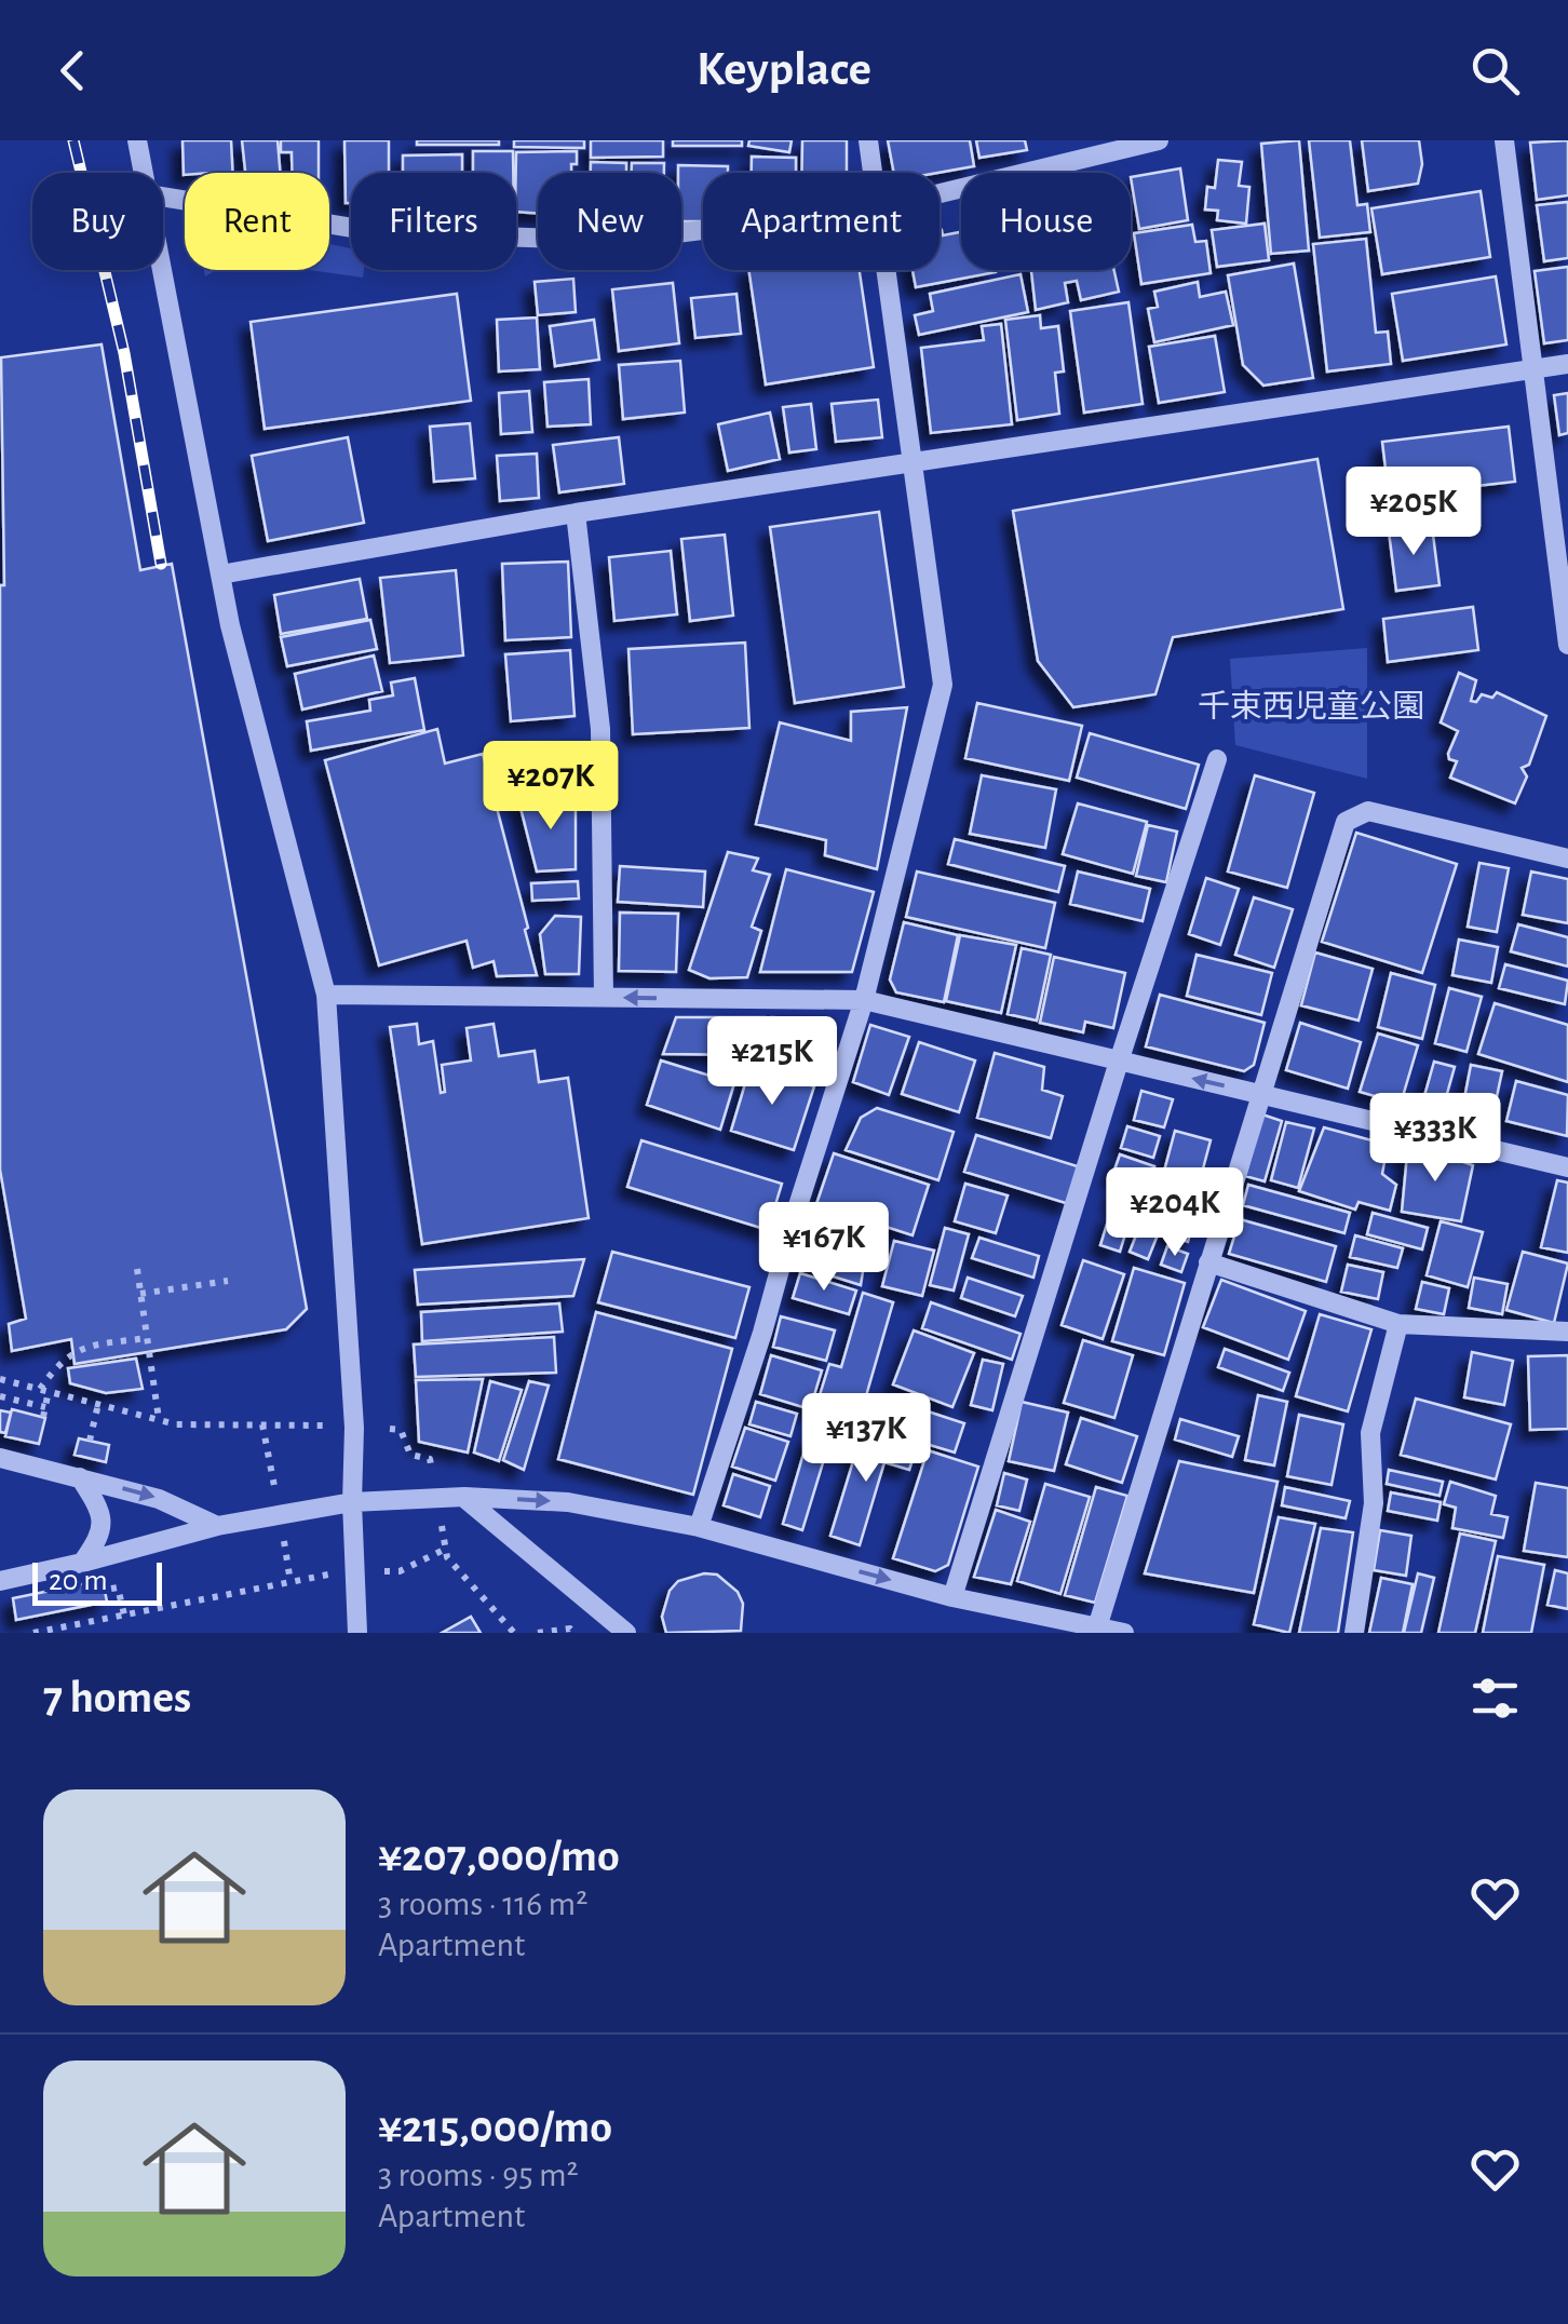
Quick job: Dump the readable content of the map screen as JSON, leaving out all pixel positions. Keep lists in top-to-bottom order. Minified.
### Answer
{"parks":["千束西児童公園"],"scale_bar":"20 m","page":{"header":"Keyplace","chip":["Buy","Rent","Filters","New","Apartment","House"],"price":["¥205K","¥207K","¥215K","¥333K","¥204K","¥167K","¥137K"],"scale":"20 m","heading":"7 homes","list":[{"name":"¥207,000/mo","note":"3 rooms · 116 m² · Apartment"},{"name":"¥215,000/mo","note":"3 rooms · 95 m² · Apartment"}]}}
